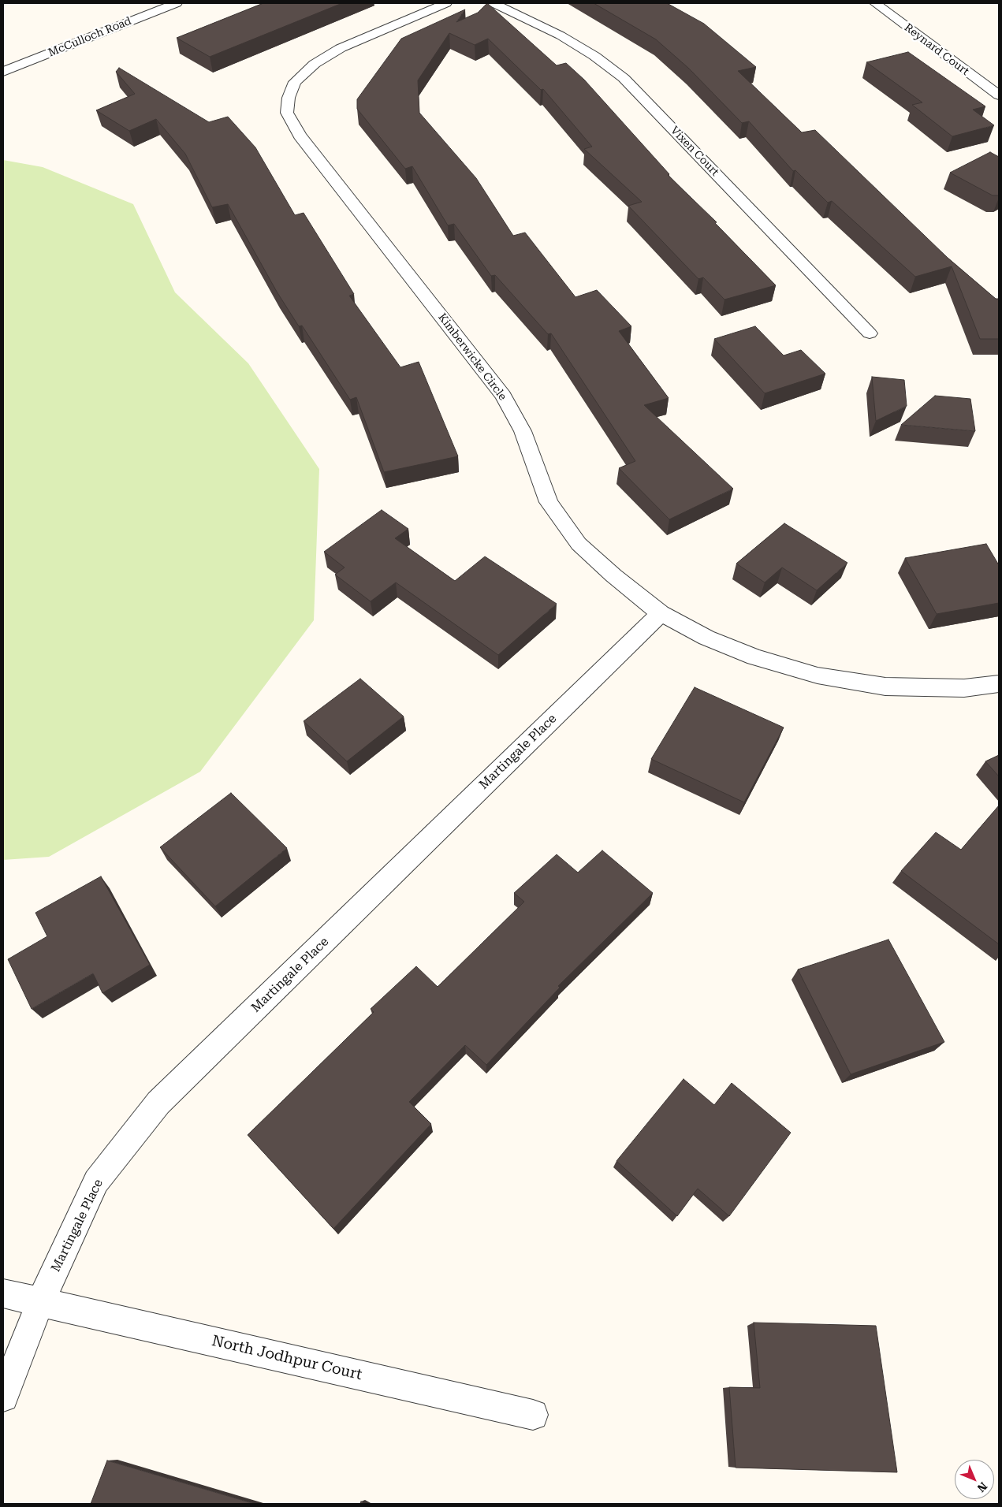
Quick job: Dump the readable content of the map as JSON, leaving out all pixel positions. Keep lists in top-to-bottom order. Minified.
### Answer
{"streets":{"street":["McCulloch Road","Reynard Court","Vixen Court","Kimberwicke Circle","Martingale Place","North Jodhpur Court"]},"crossings":[["Kimberwicke Circle","Martingale Place"],["Martingale Place","North Jodhpur Court"]],"north":"bottom right"}
